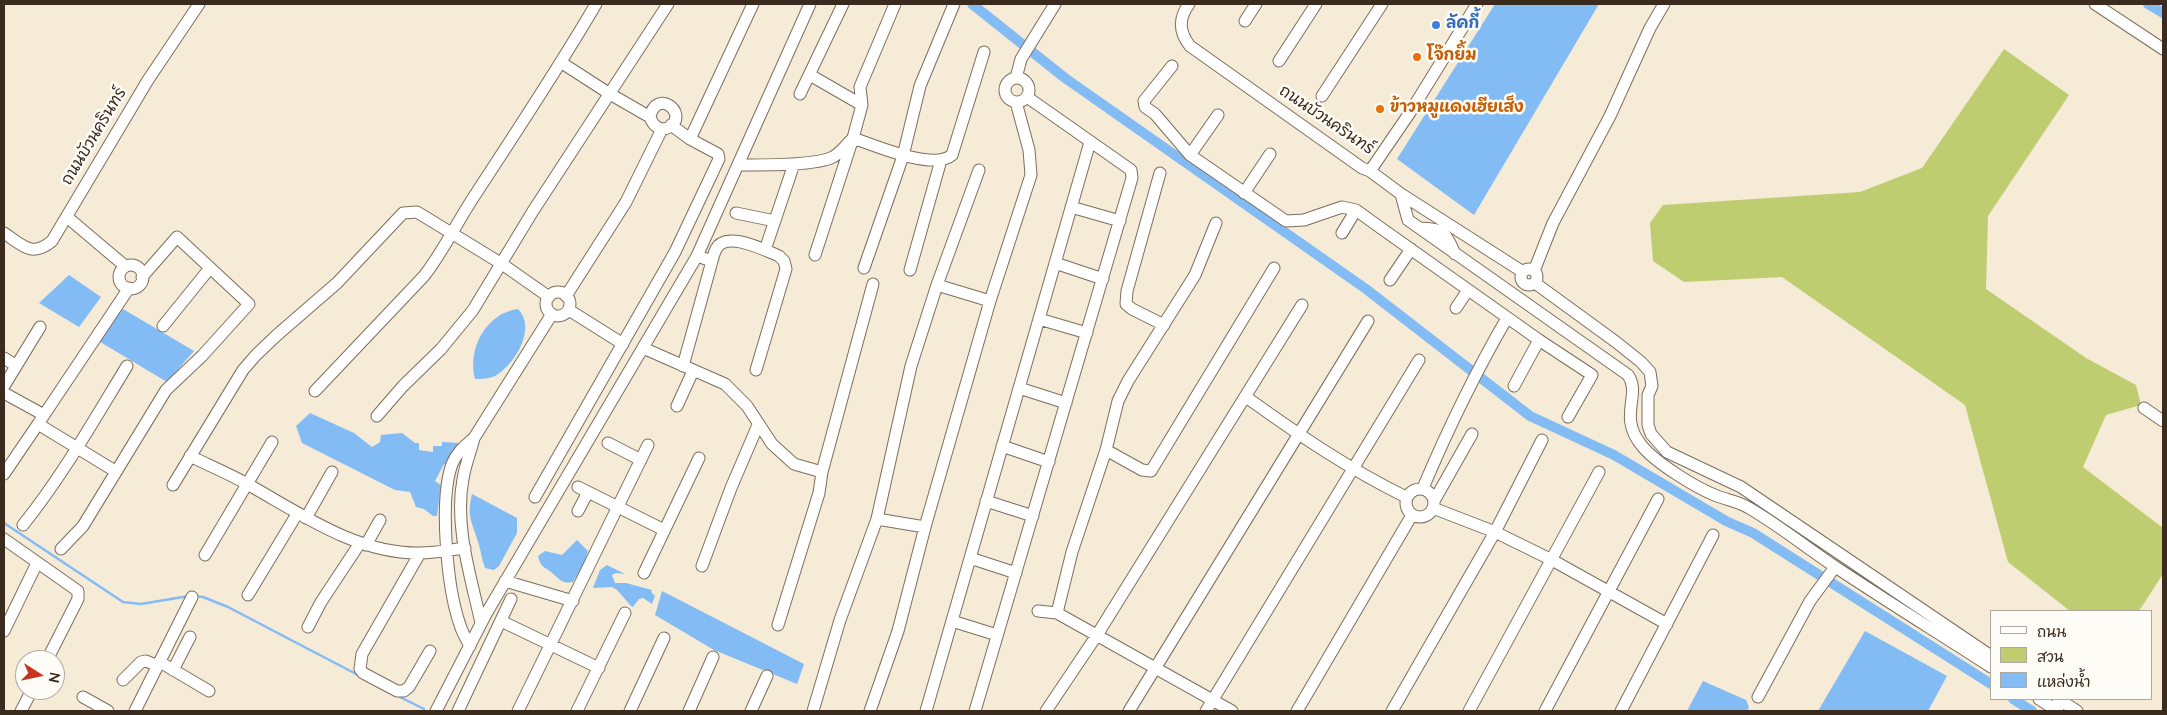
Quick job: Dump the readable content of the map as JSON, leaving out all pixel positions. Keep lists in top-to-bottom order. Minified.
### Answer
{"streets":{"street":["ถนนบัวนครินทร์"]},"places":["ลัคกี้","โจ๊กยิ้ม","ข้าวหมูแดงเฮียเส็ง"],"legend":["ถนน","สวน","แหล่งน้ำ"],"north":"right"}
